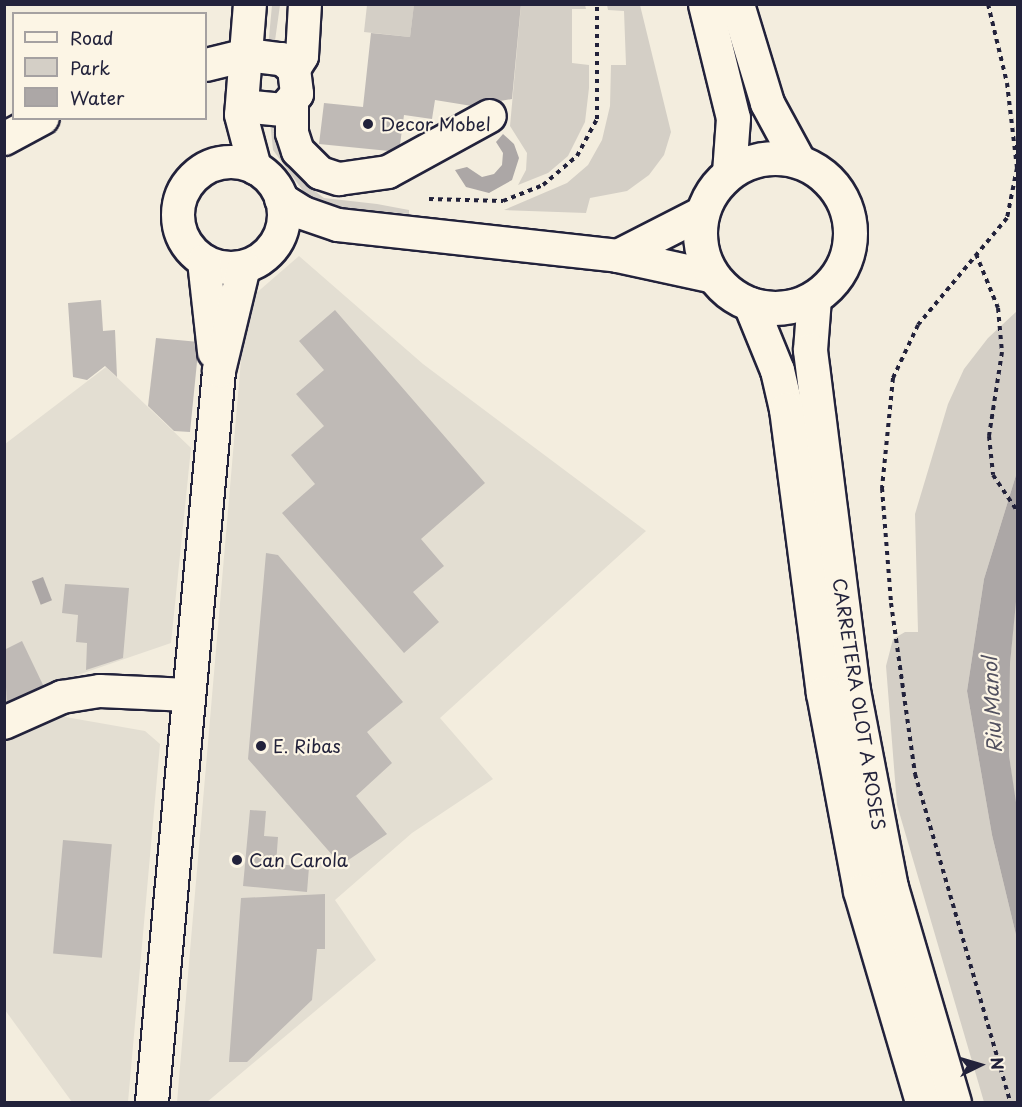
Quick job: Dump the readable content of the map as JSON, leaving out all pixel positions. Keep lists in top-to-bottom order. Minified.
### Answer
{"streets":{"highway":["CARRETERA OLOT A ROSES"]},"water":["Riu Manol"],"places":["Decor Mobel","E. Ribas","Can Carola"],"legend":["Road","Park","Water"],"north":"right"}
